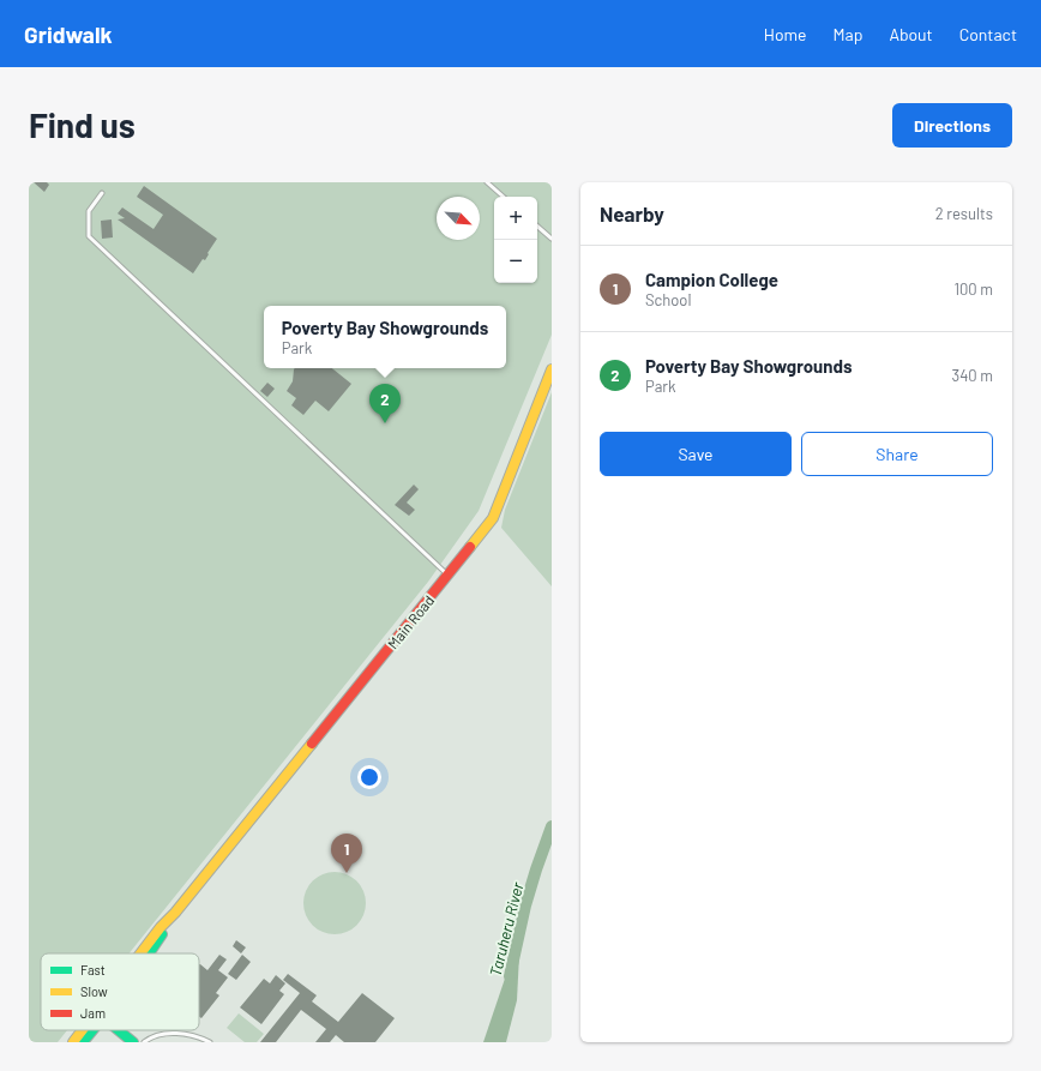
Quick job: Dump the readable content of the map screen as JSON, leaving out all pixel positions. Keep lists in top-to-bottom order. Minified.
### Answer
{"streets":{"main road":["Main Road"]},"water":["Taruheru River"],"legend":["Fast","Slow","Jam"],"north":"bottom right","page":{"header":"Gridwalk","nav":["Home","Map","About","Contact"],"buttons":["Directions",["Save","Share"]],"title":"Find us","heading":["Nearby","2 results"],"map_buttons":["+","−"],"list":[{"mark":"1","name":"Campion College","note":"School","value":"100 m"},{"mark":"2","name":"Poverty Bay Showgrounds","note":"Park","value":"340 m"}],"popup":["Poverty Bay Showgrounds","Park"],"pins":["2","1"]}}
